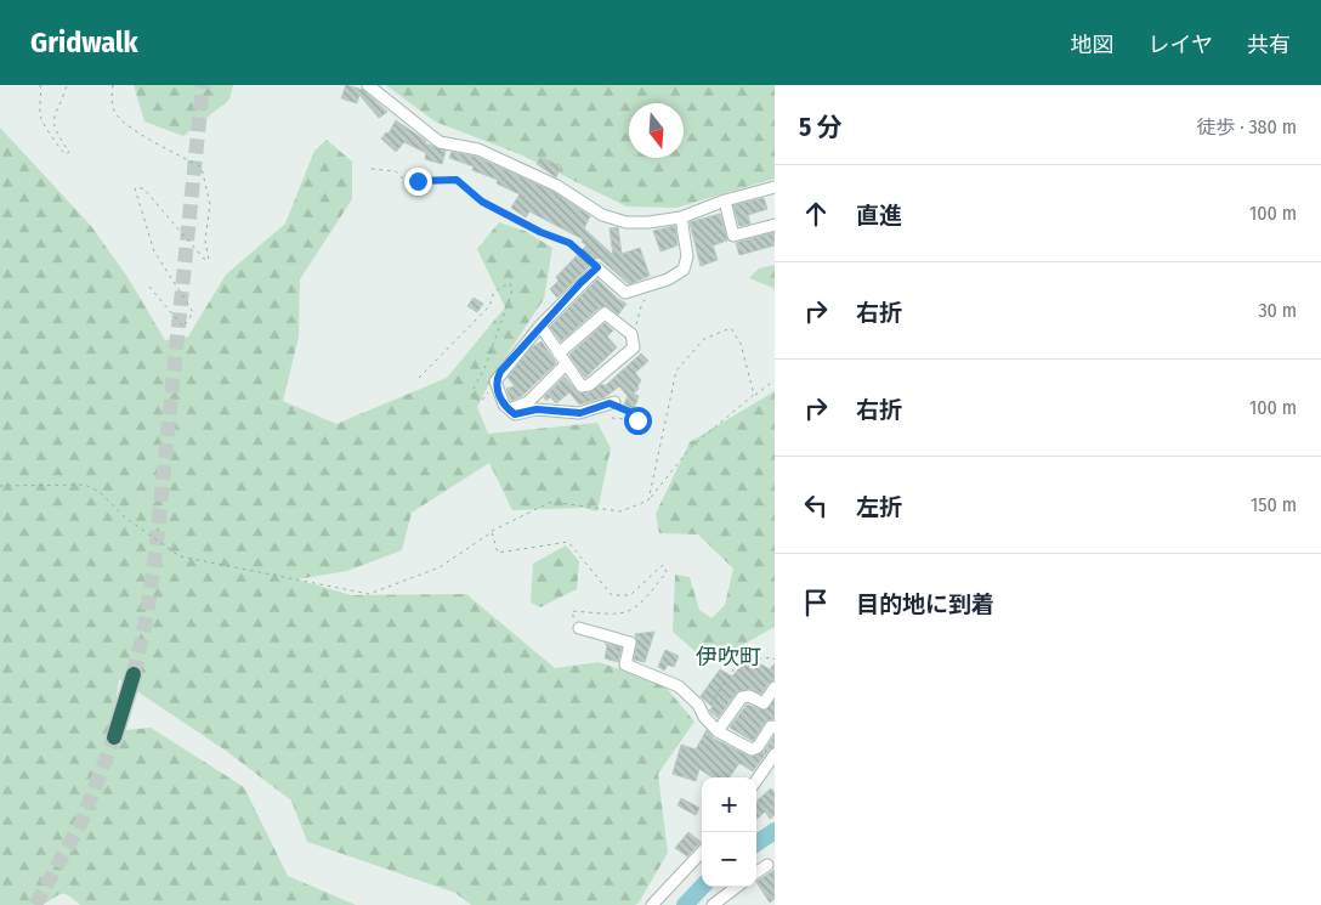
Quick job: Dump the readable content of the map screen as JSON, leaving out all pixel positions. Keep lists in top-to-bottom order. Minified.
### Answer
{"districts":["伊吹町"],"north":"bottom","page":{"header":"Gridwalk","nav":["地図","レイヤ","共有"],"heading":["5 分","徒歩 · 380 m"],"list":[["直進","100 m"],["右折","30 m"],["右折","100 m"],["左折","150 m"],"目的地に到着"],"map_buttons":["+","−"]}}
